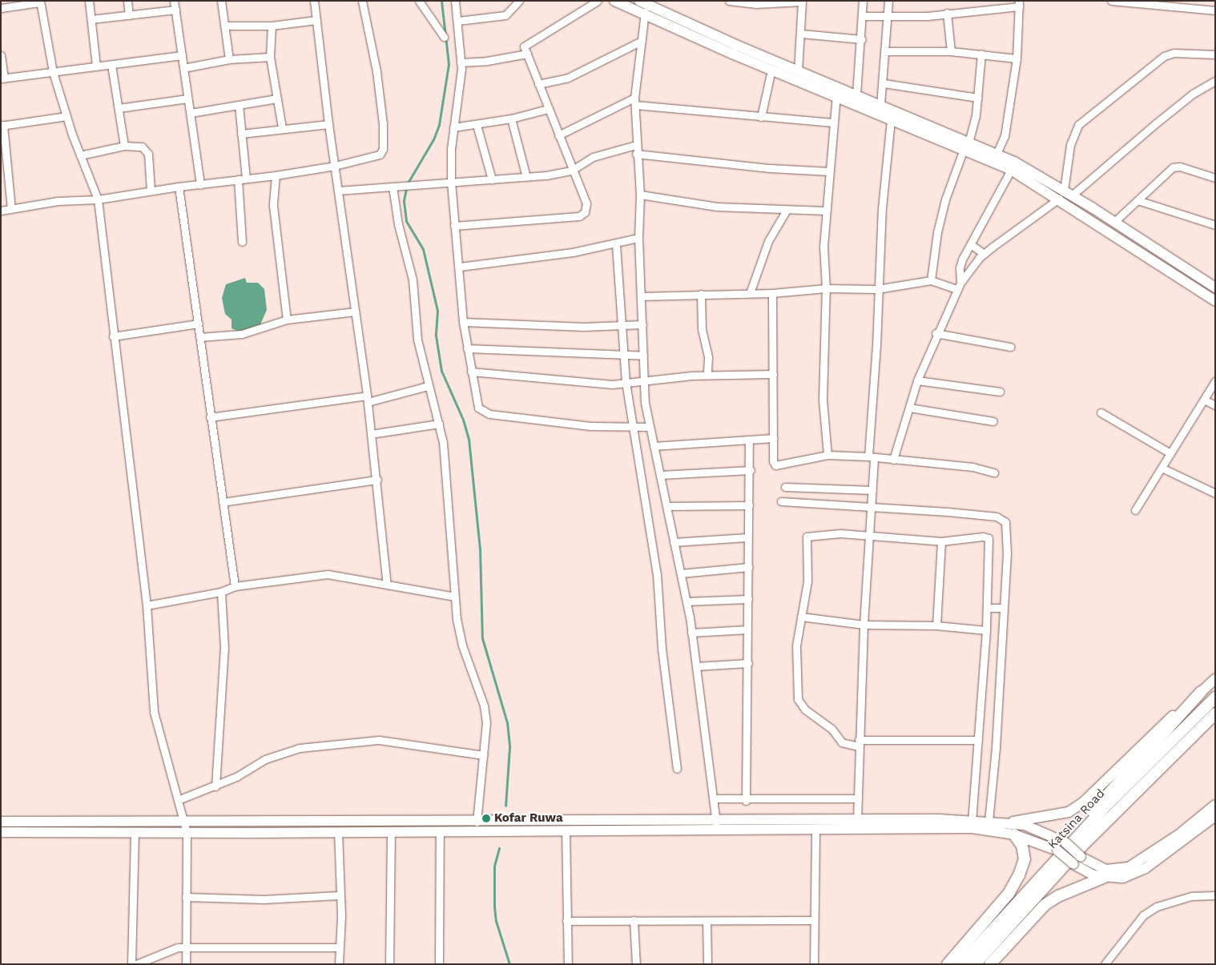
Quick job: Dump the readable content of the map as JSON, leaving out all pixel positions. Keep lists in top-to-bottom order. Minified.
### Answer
{"streets":{"highway":["Katsina Road"]},"places":["Kofar Ruwa"]}
